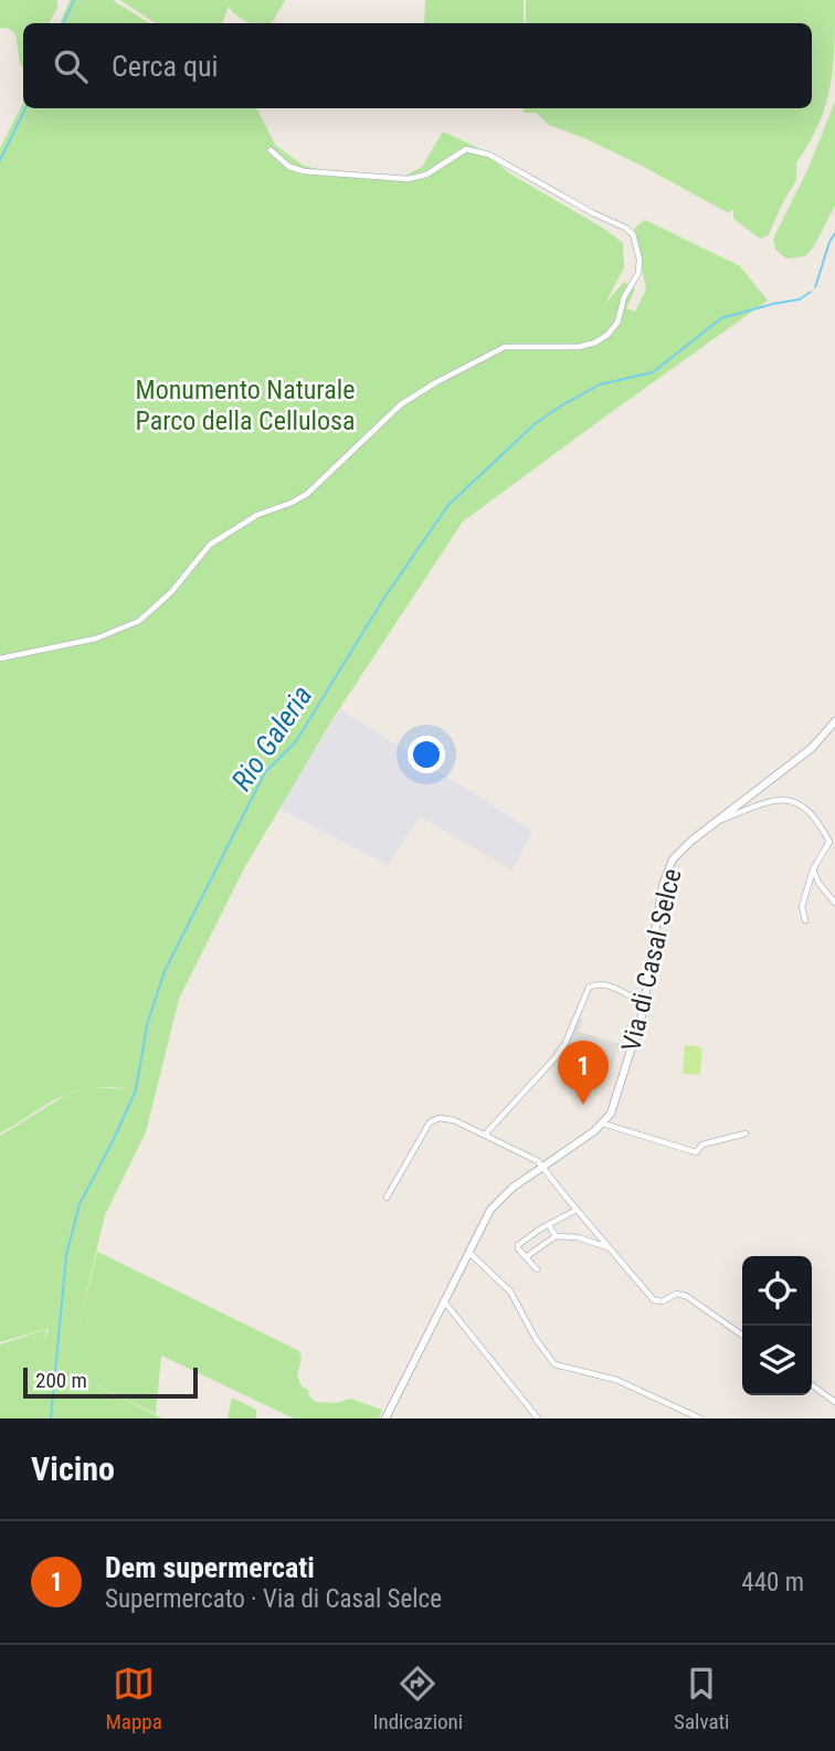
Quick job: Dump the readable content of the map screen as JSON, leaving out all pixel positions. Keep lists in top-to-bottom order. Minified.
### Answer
{"streets":{"main road":["Via di Casal Selce"]},"water":["Rio Galeria"],"parks":["Monumento Naturale Parco della Cellulosa"],"scale_bar":"200 m","page":{"search":"Cerca qui","pins":"1","scale":"200 m","heading":"Vicino","list":[{"mark":"1","name":"Dem supermercati","note":"Supermercato · Via di Casal Selce","value":"440 m"}],"nav":["Mappa","Indicazioni","Salvati"]}}
